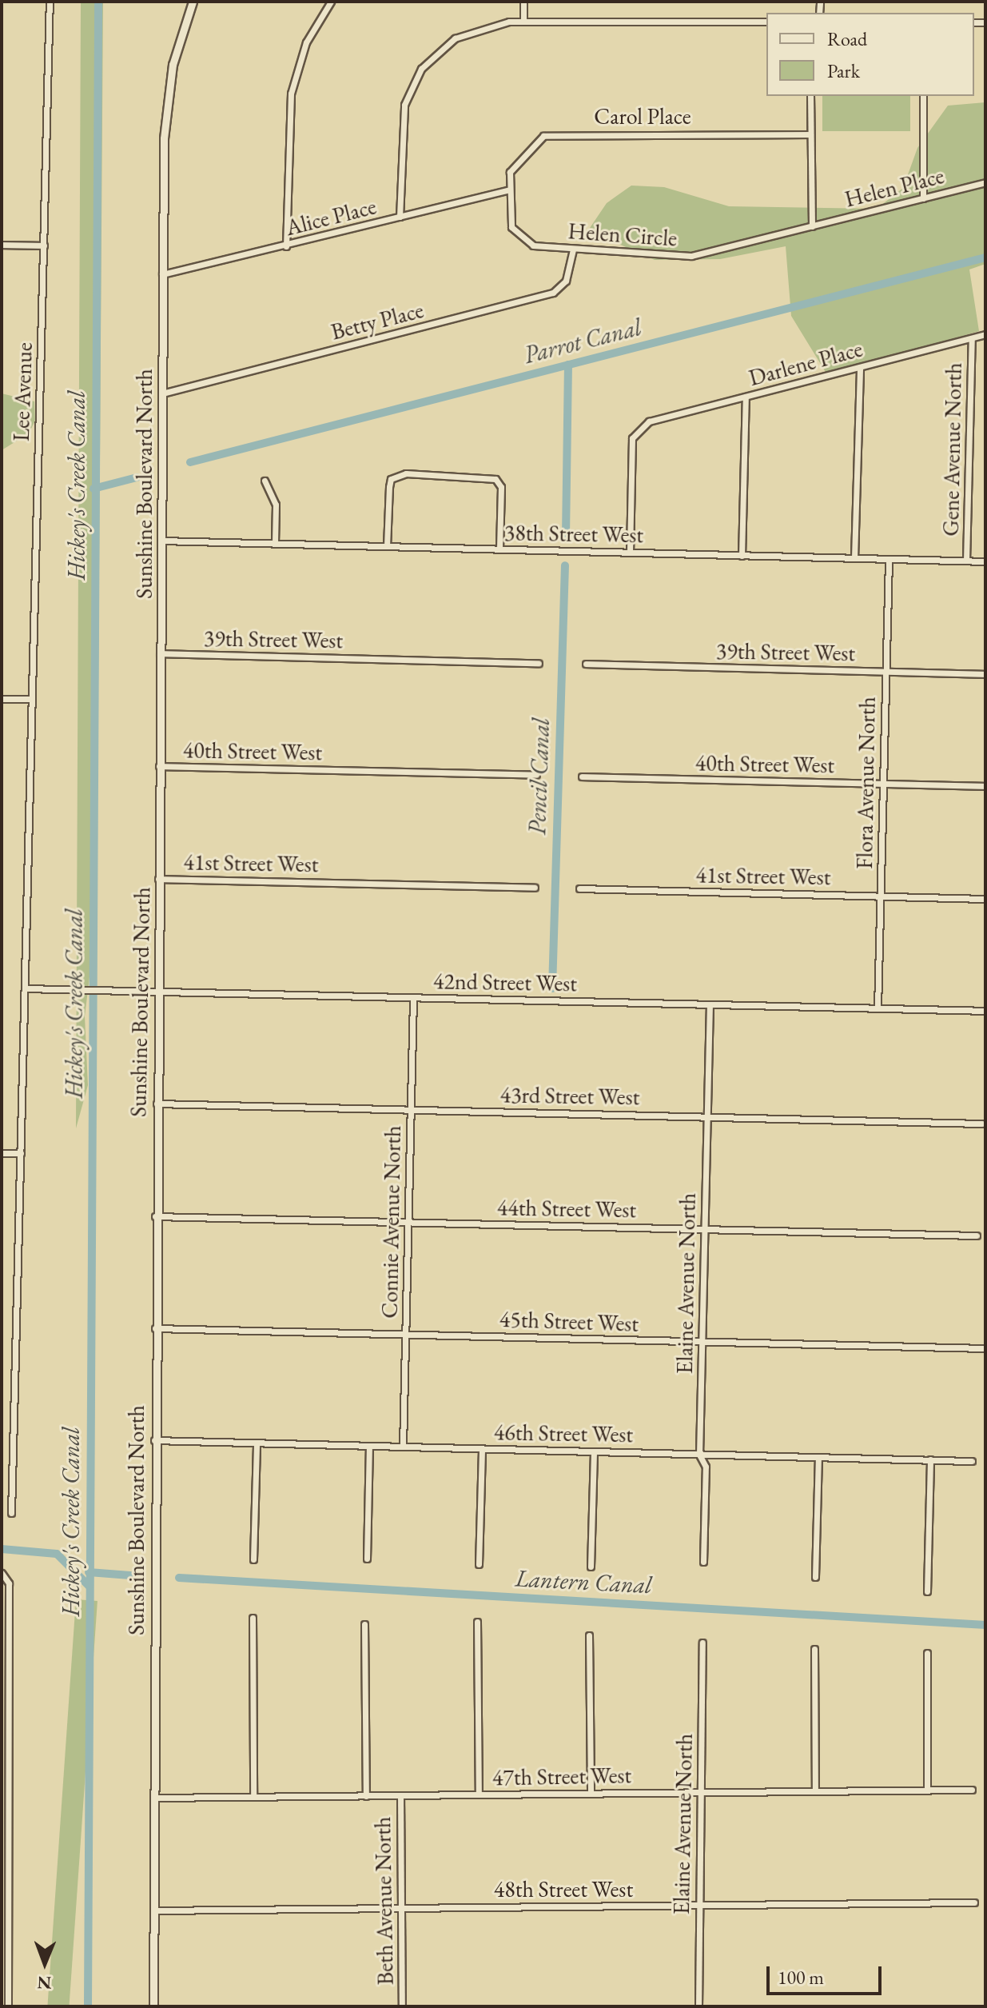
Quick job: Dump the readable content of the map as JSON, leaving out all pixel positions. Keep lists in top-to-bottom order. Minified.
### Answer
{"streets":{"street":["Carol Place","Helen Place","Alice Place","Helen Circle","Betty Place","Darlene Place","Lee Avenue","Gene Avenue North","Sunshine Boulevard North","38th Street West","39th Street West","40th Street West","Flora Avenue North","41st Street West","42nd Street West","43rd Street West","44th Street West","Connie Avenue North","Elaine Avenue North","45th Street West","46th Street West","47th Street West","48th Street West","Beth Avenue North"]},"crossings":[["Carol Place","Alice Place"],["Carol Place","Helen Circle"],["Helen Place","Helen Circle"],["Alice Place","Helen Circle"],["Alice Place","Sunshine Boulevard North"],["Helen Circle","Betty Place"],["Betty Place","Sunshine Boulevard North"],["Darlene Place","Gene Avenue North"],["Darlene Place","38th Street West"],["Lee Avenue","42nd Street West"],["Gene Avenue North","38th Street West"],["Sunshine Boulevard North","38th Street West"],["Sunshine Boulevard North","39th Street West"],["Sunshine Boulevard North","40th Street West"],["Sunshine Boulevard North","41st Street West"],["Sunshine Boulevard North","42nd Street West"],["Sunshine Boulevard North","43rd Street West"],["Sunshine Boulevard North","44th Street West"],["Sunshine Boulevard North","45th Street West"],["Sunshine Boulevard North","46th Street West"],["Sunshine Boulevard North","47th Street West"],["Sunshine Boulevard North","48th Street West"],["38th Street West","Flora Avenue North"],["39th Street West","Flora Avenue North"],["40th Street West","Flora Avenue North"],["Flora Avenue North","41st Street West"],["Flora Avenue North","42nd Street West"],["42nd Street West","Connie Avenue North"],["42nd Street West","Elaine Avenue North"],["43rd Street West","Connie Avenue North"],["43rd Street West","Elaine Avenue North"],["44th Street West","Connie Avenue North"],["44th Street West","Elaine Avenue North"],["Connie Avenue North","45th Street West"],["Connie Avenue North","46th Street West"],["Elaine Avenue North","45th Street West"],["Elaine Avenue North","46th Street West"],["Elaine Avenue North","47th Street West"],["Elaine Avenue North","48th Street West"],["47th Street West","Beth Avenue North"],["48th Street West","Beth Avenue North"]],"water":["Parrot Canal","Hickey's Creek Canal","Pencil Canal","Lantern Canal"],"legend":["Road","Park"],"scale_bar":"100 m","north":"bottom"}
